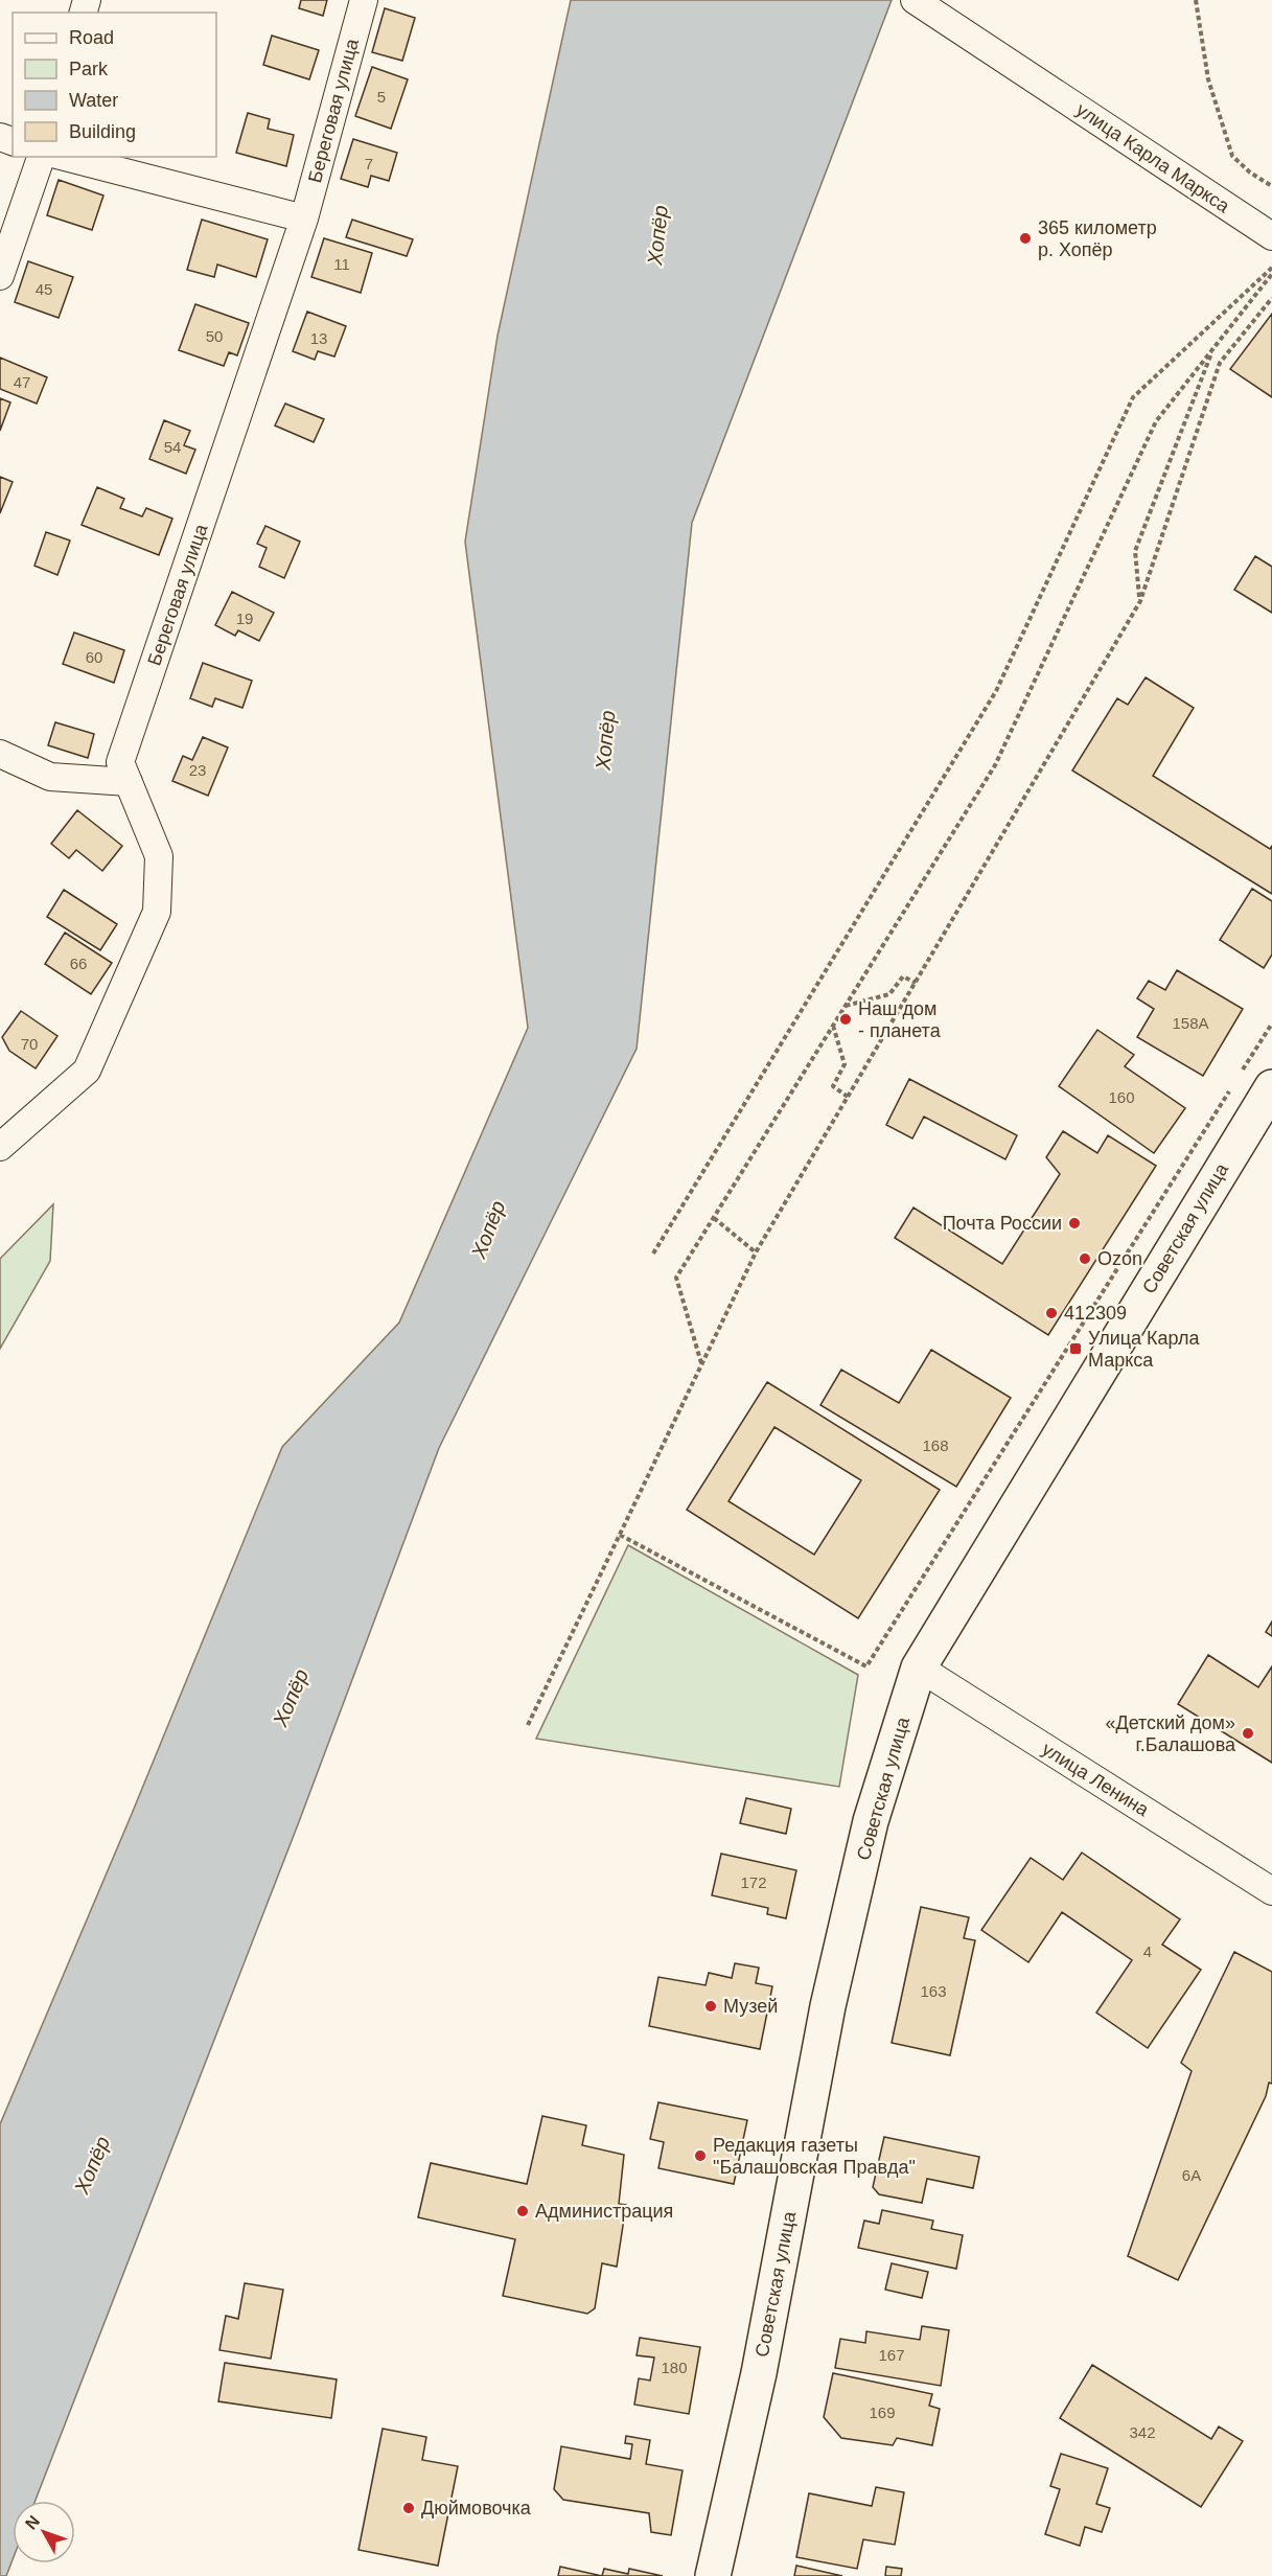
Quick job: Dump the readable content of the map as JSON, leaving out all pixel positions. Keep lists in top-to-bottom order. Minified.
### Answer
{"streets":{"street":["Береговая улица","улица Карла Маркса","Советская улица","улица Ленина"]},"crossings":[["Советская улица","улица Ленина"]],"water":["Хопёр"],"places":{"other":["365 километр р. Хопёр","Наш дом - планета","Почта России","Ozon","412309","«Детский дом» г.Балашова","Музей","Редакция газеты \"Балашовская Правда\"","Администрация","Дюймовочка"],"transit":["Улица Карла Маркса"]},"house_numbers":["5","7","11","45","50","13","47","54","19","60","23","66","158А","70","160","168","172","4","163","6А","167","180","169","342"],"legend":["Road","Park","Water","Building"],"north":"top left"}
